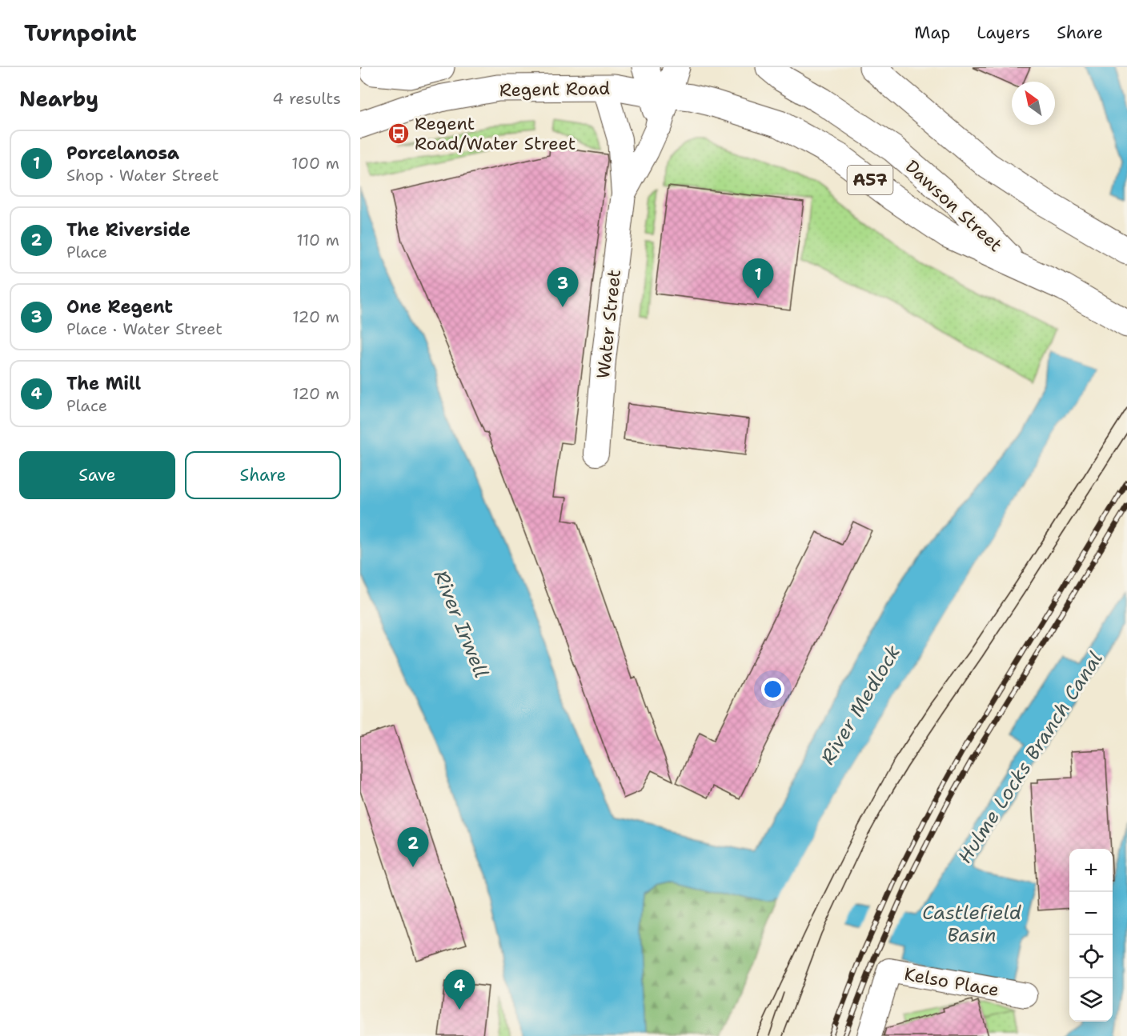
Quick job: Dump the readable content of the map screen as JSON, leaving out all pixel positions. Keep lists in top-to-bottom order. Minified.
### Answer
{"streets":{"highway":["Regent Road","A57","Dawson Street"],"street":["Water Street","Kelso Place"]},"crossings":[["Regent Road","Dawson Street"],["Regent Road","Water Street"]],"water":["River Irwell","River Medlock","Hulme Locks Branch Canal","Castlefield Basin"],"places":{"bus stop":["Regent Road/Water Street"]},"north":"top left","page":{"header":"Turnpoint","nav":["Map","Layers","Share"],"heading":["Nearby","4 results"],"list":[{"mark":"1","name":"Porcelanosa","note":"Shop · Water Street","value":"100 m"},{"mark":"2","name":"The Riverside","note":"Place","value":"110 m"},{"mark":"3","name":"One Regent","note":"Place · Water Street","value":"120 m"},{"mark":"4","name":"The Mill","note":"Place","value":"120 m"}],"pins":["1","3","2","4"],"buttons":["Save","Share"],"map_buttons":["+","−"]}}
